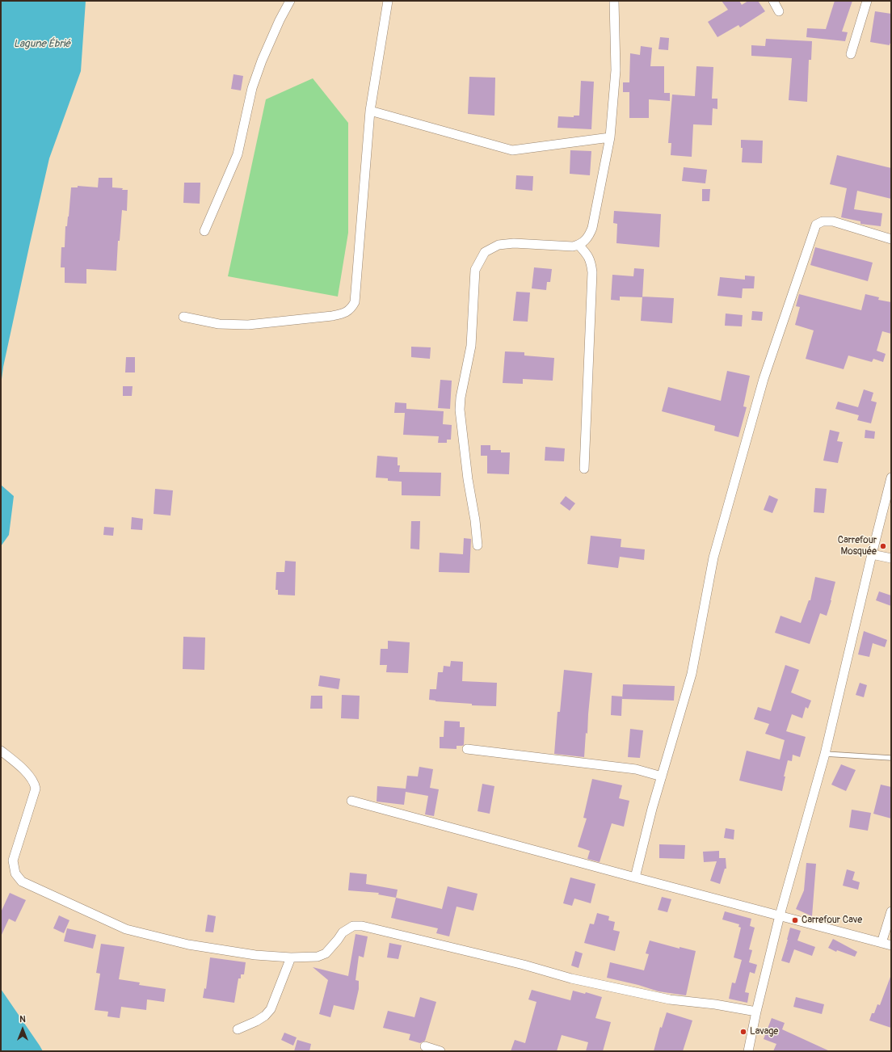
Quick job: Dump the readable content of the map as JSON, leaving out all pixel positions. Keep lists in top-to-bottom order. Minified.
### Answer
{"water":["Lagune Ébrié"],"places":["Carrefour Mosquée","Carrefour Cave","Lavage"],"north":"top"}
